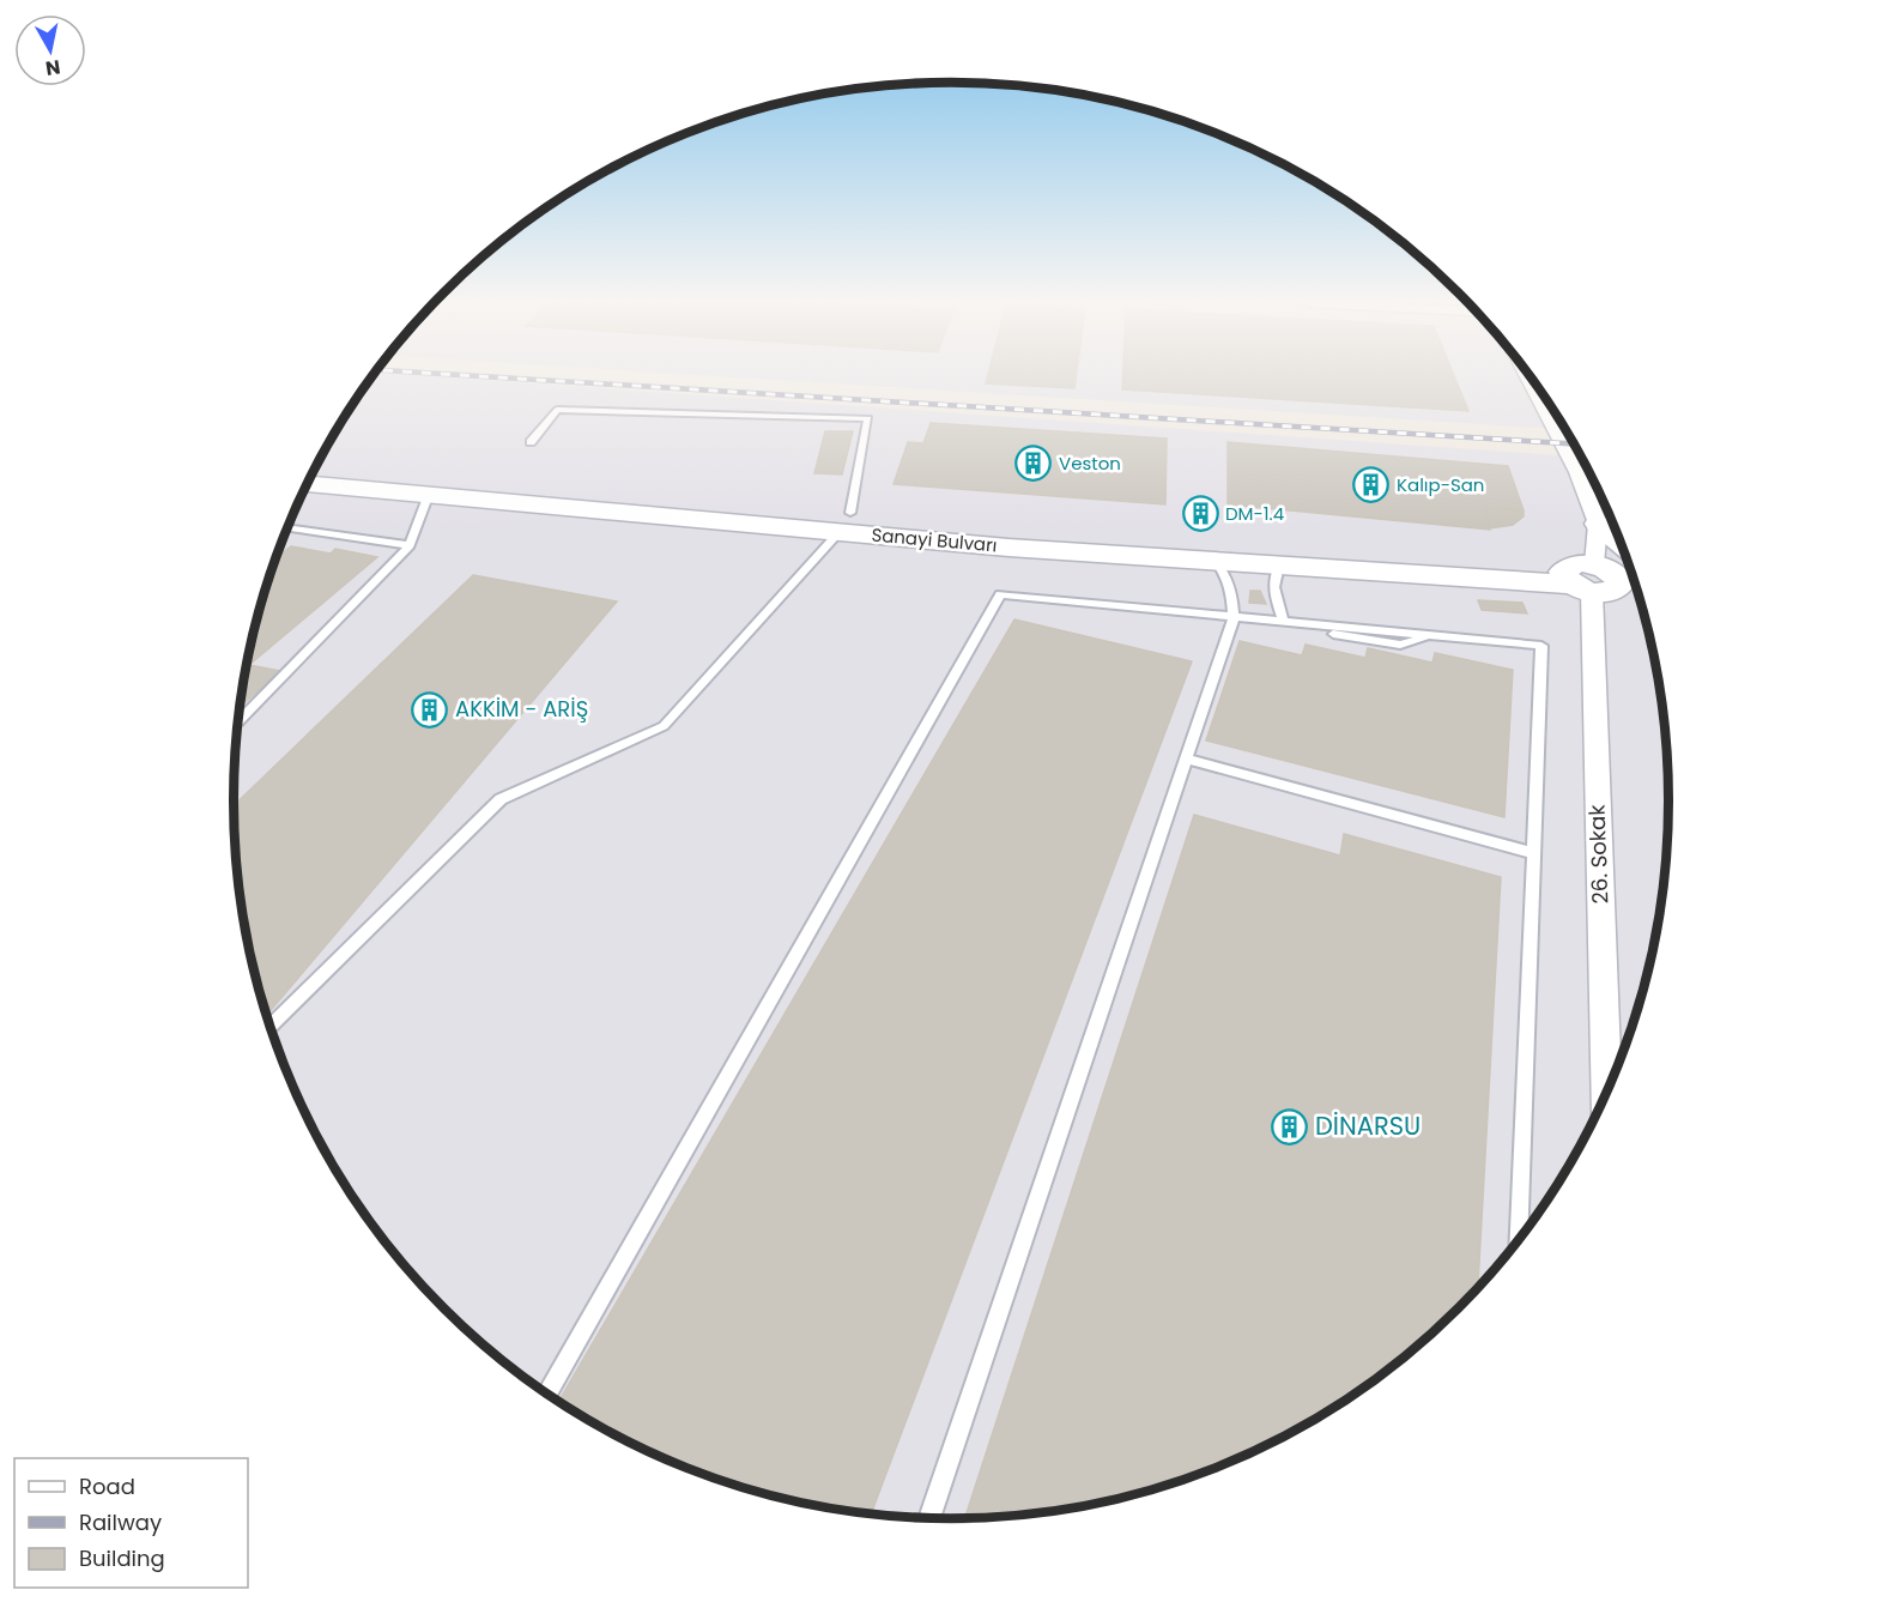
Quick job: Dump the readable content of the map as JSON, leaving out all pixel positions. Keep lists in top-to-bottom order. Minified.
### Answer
{"streets":{"main road":["Sanayi Bulvarı"],"street":["26. Sokak"]},"crossings":[["Sanayi Bulvarı","26. Sokak"]],"places":{"building":["Veston","Kalıp-San","DM-1.4","AKKİM - ARİŞ","DİNARSU"]},"legend":["Road","Railway","Building"],"north":"bottom"}
